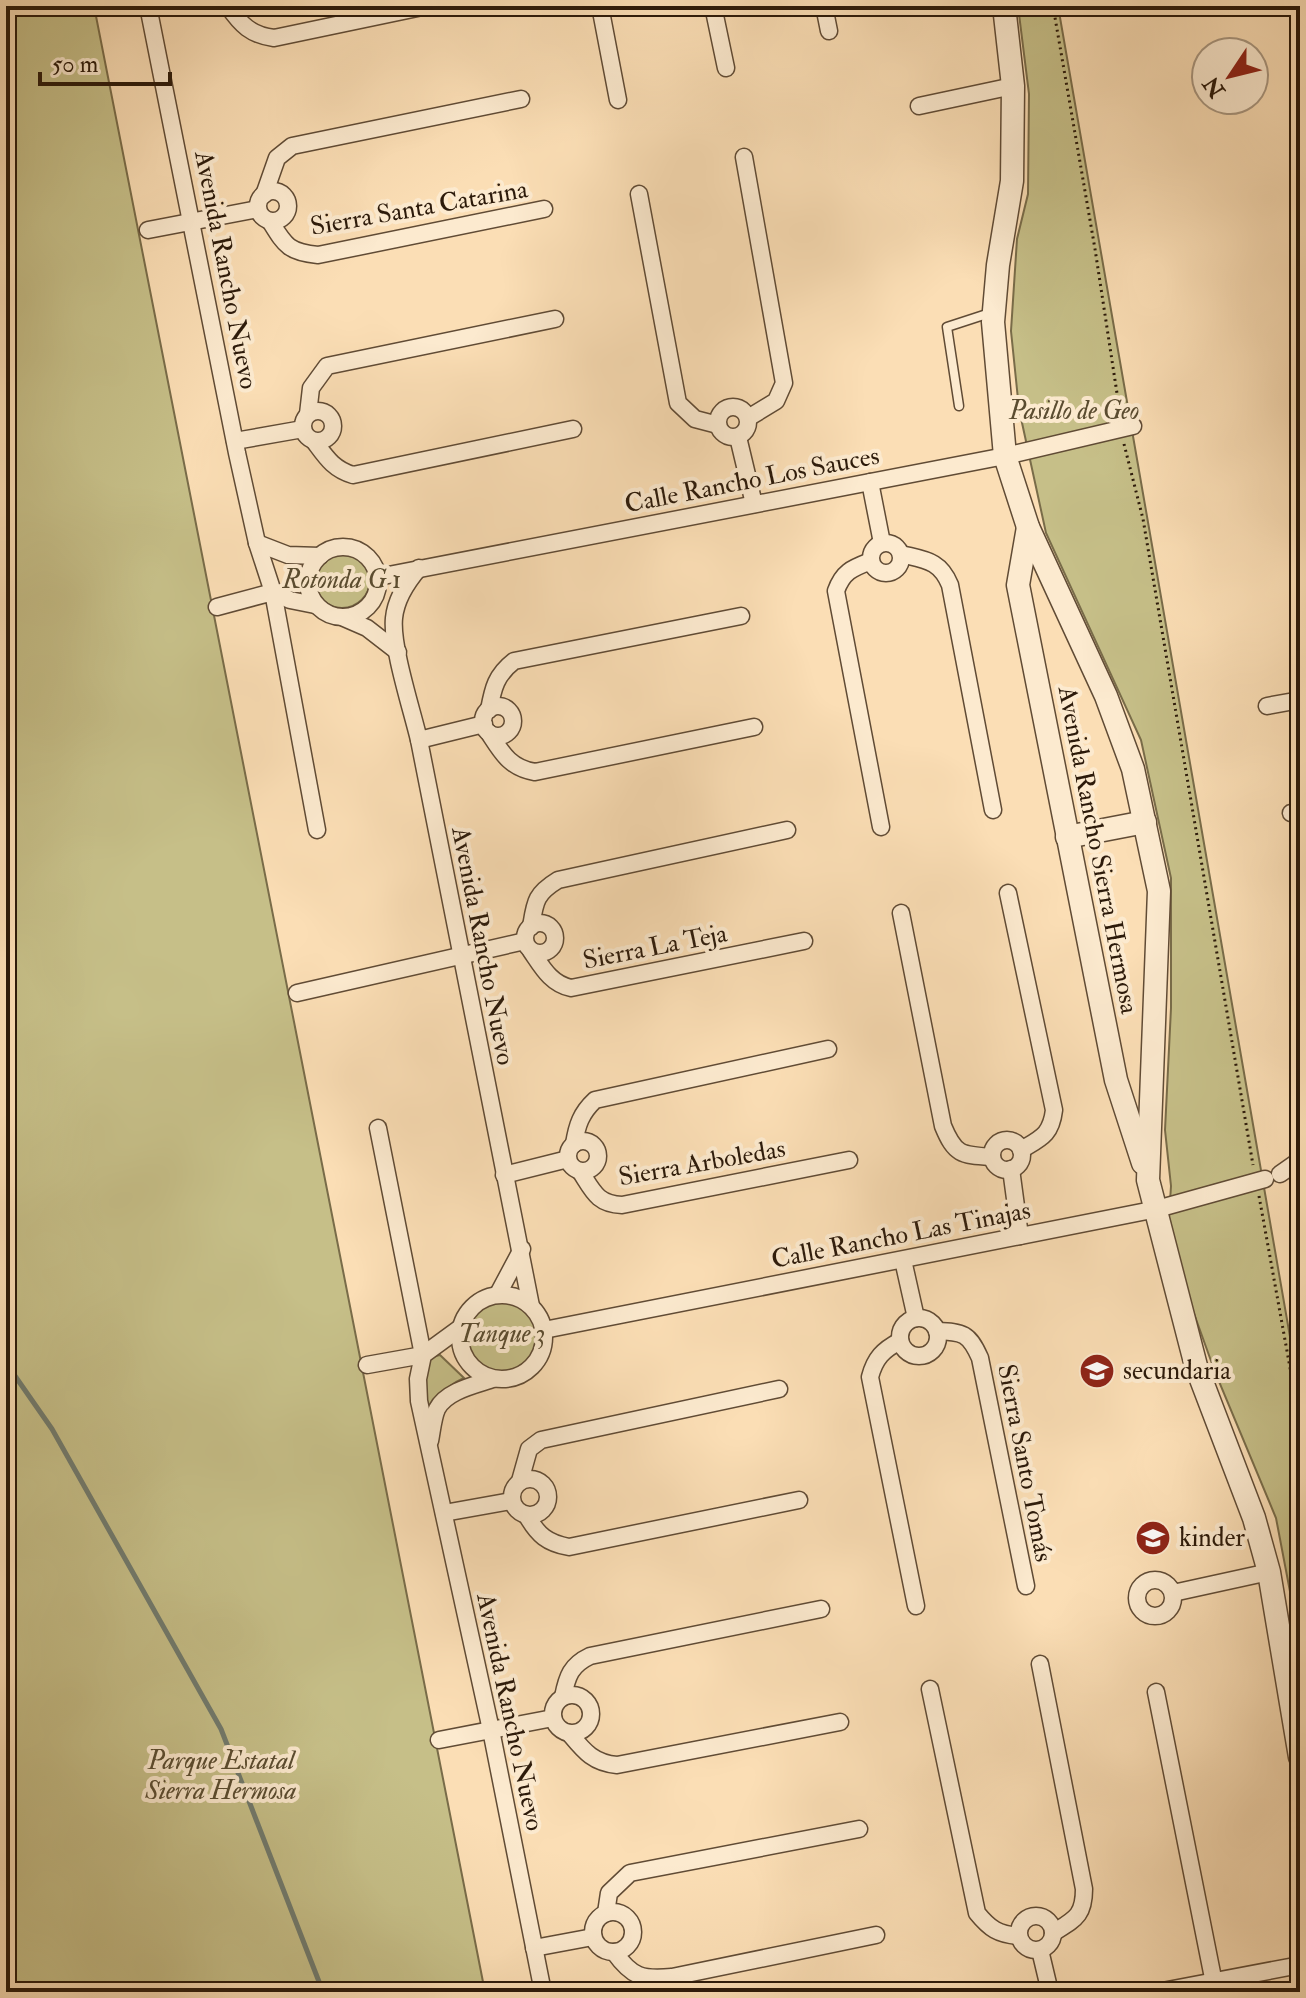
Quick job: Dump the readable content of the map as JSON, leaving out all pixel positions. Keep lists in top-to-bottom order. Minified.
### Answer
{"streets":{"street":["Sierra Santa Catarina","Avenida Rancho Nuevo","Calle Rancho Los Sauces","Avenida Rancho Sierra Hermosa","Sierra La Teja","Sierra Arboledas","Calle Rancho Las Tinajas","Sierra Santo Tomás"]},"crossings":[["Avenida Rancho Nuevo","Calle Rancho Las Tinajas"],["Calle Rancho Los Sauces","Avenida Rancho Sierra Hermosa"],["Avenida Rancho Sierra Hermosa","Calle Rancho Las Tinajas"]],"parks":["Pasillo de Geo","Rotonda G 1","Tanque 3","Parque Estatal Sierra Hermosa"],"places":{"school or university":["secundaria","kinder"]},"scale_bar":"50 m","north":"bottom left"}
